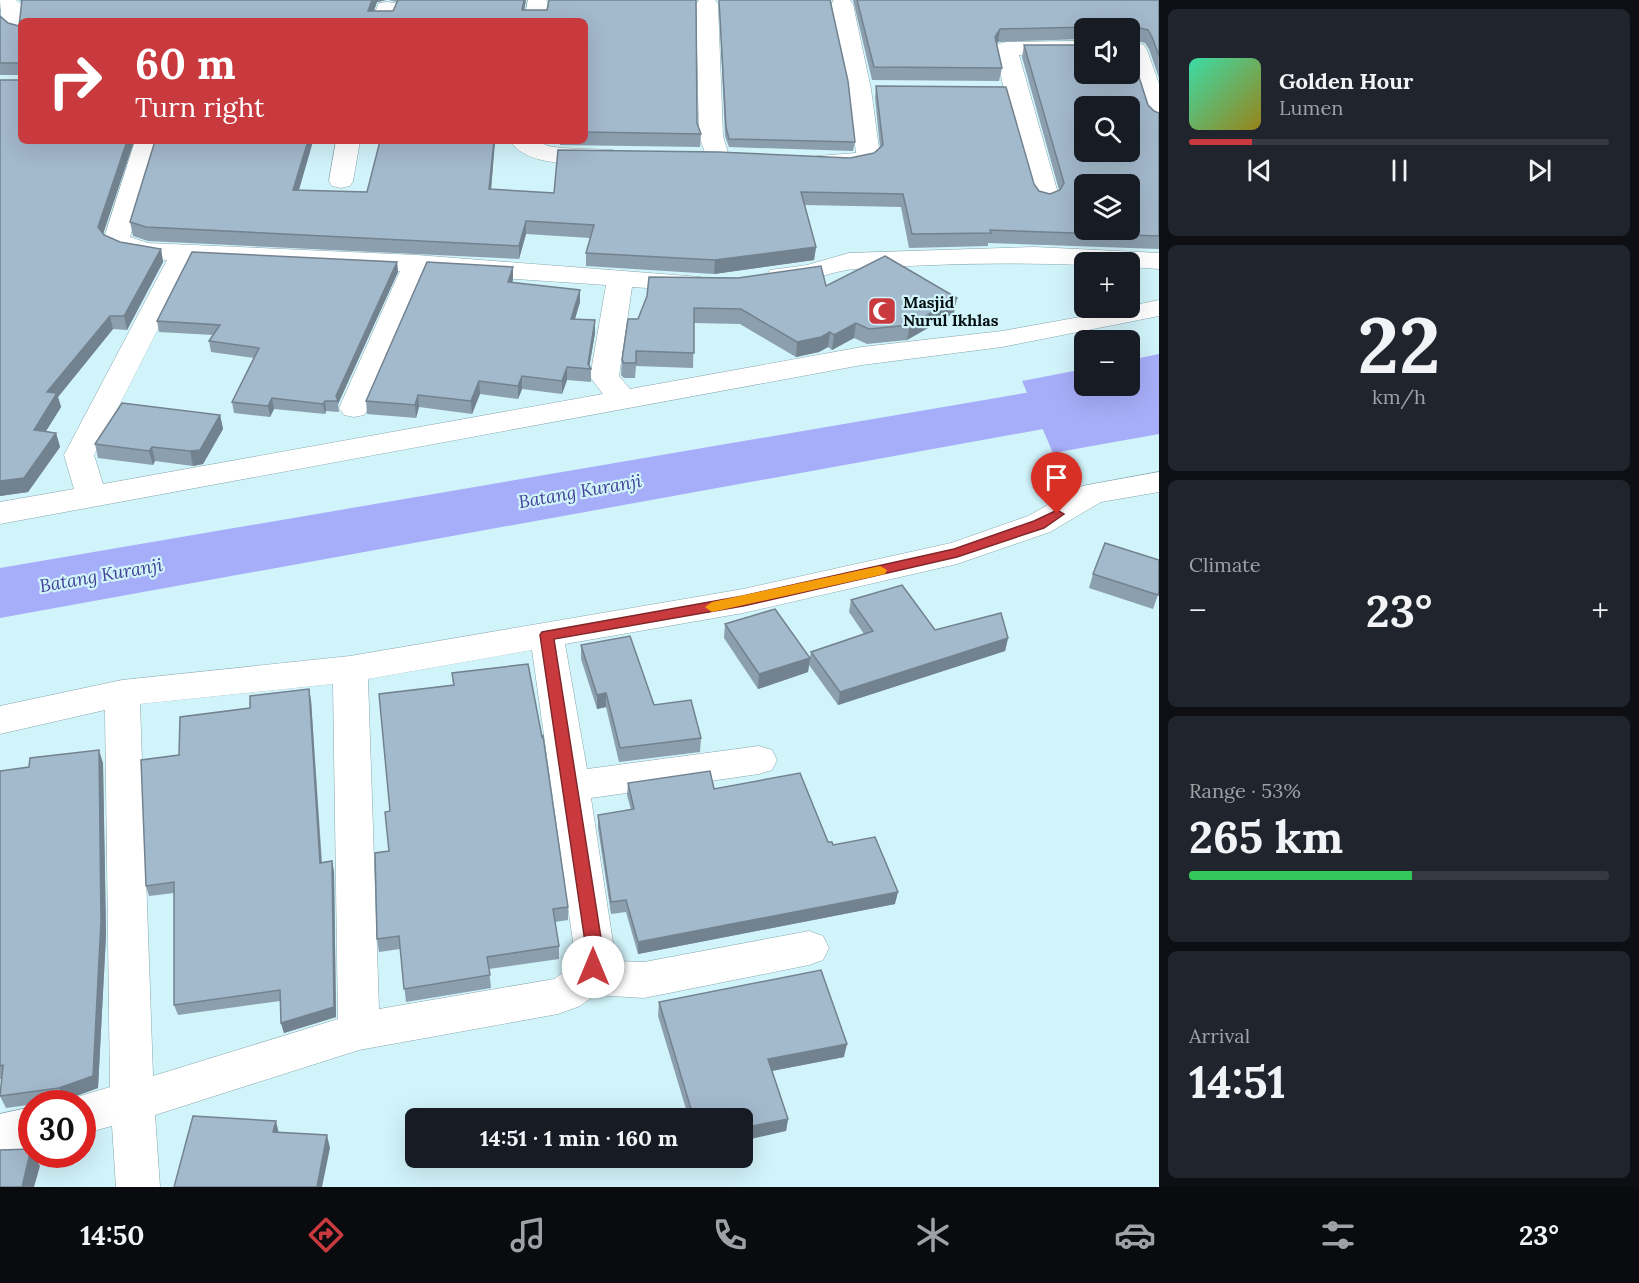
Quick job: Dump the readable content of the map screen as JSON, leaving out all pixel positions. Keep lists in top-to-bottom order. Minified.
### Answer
{"water":["Batang Kuranji"],"places":{"mosque":["Masjid Nurul Ikhlas"]},"page":{"map_buttons":["+","−"],"turn":["60 m","Turn right"],"song":["Golden Hour","Lumen"],"tile":[["22","km/h"],"Climate",["Range · 53%","265 km"],["Arrival","14:51"]],"heat":["−","23°","+"],"limit":"30","trip":"14:51 · 1 min · 160 m","tabs":["14:50","23°"]}}
